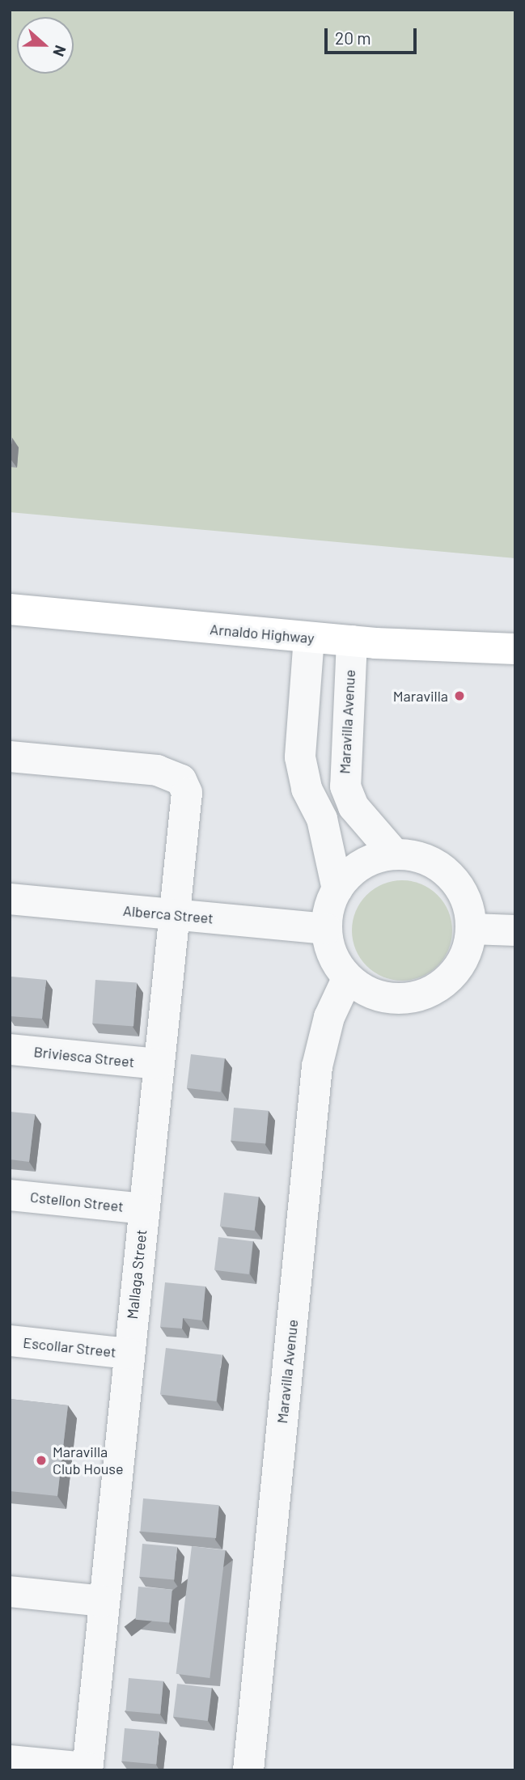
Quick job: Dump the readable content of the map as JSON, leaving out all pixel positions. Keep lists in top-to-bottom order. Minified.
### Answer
{"streets":{"main road":["Arnaldo Highway"],"street":["Maravilla Avenue","Alberca Street","Briviesca Street","Cstellon Street","Mallaga Street","Escollar Street"]},"crossings":[["Arnaldo Highway","Maravilla Avenue"],["Maravilla Avenue","Alberca Street"],["Alberca Street","Mallaga Street"],["Briviesca Street","Mallaga Street"],["Cstellon Street","Mallaga Street"],["Mallaga Street","Escollar Street"]],"places":["Maravilla","Maravilla Club House"],"scale_bar":"20 m","north":"right"}
